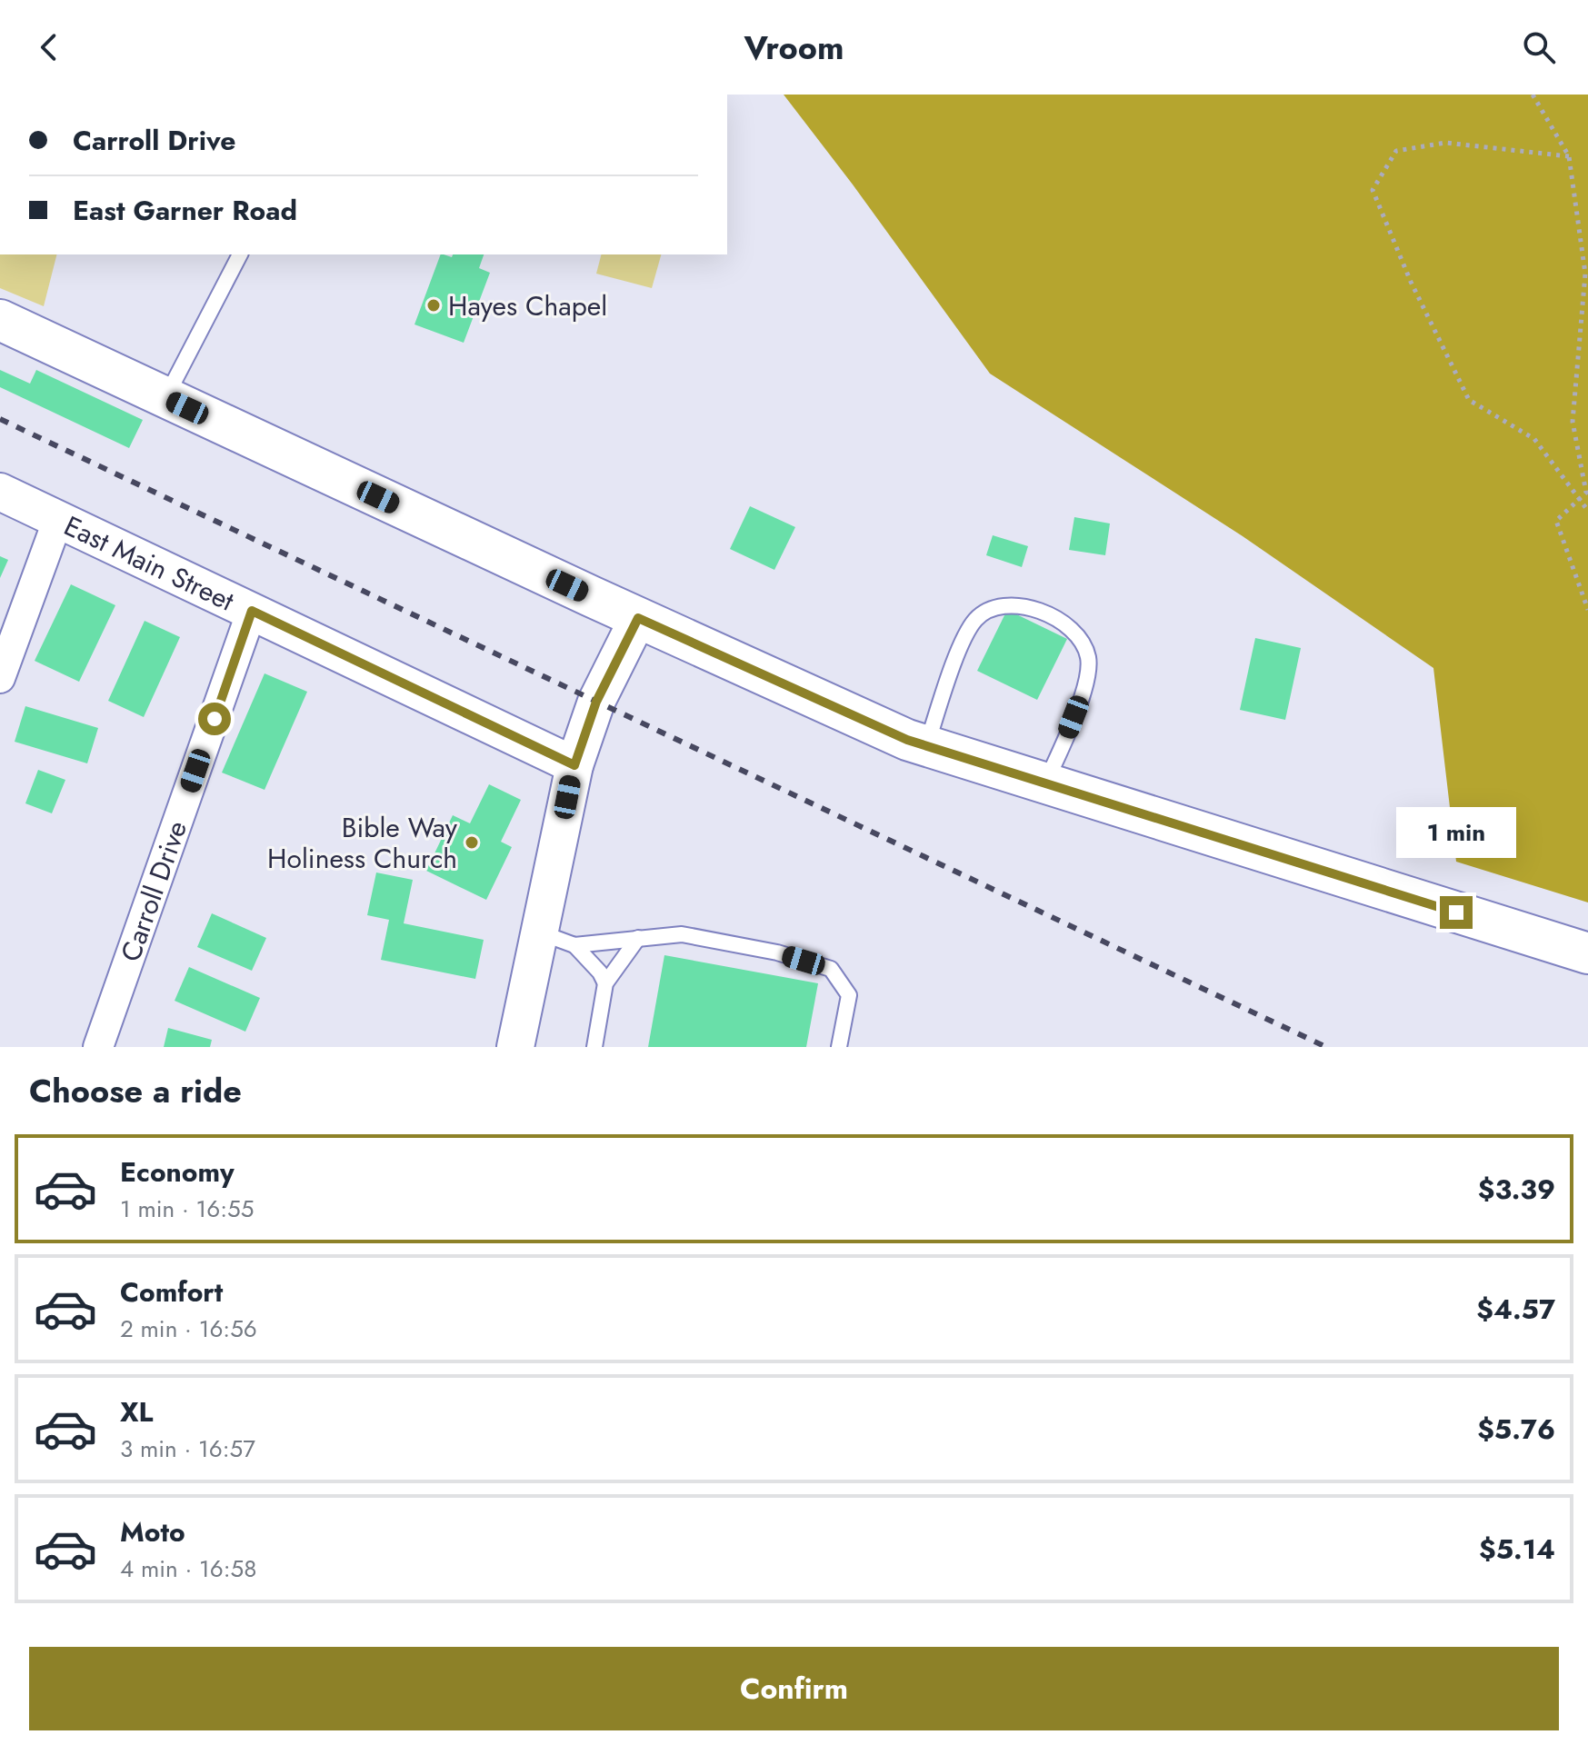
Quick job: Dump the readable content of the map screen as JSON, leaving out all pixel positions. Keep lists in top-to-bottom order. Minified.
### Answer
{"streets":{"street":["East Main Street","Carroll Drive"]},"crossings":[["East Main Street","Carroll Drive"]],"places":["Hayes Chapel","Bible Way Holiness Church"],"page":{"header":"Vroom","banner":["Carroll Drive","East Garner Road"],"bubble":"1 min","heading":"Choose a ride","list":[{"name":"Economy","note":"1 min · 16:55","value":"$3.39"},{"name":"Comfort","note":"2 min · 16:56","value":"$4.57"},{"name":"XL","note":"3 min · 16:57","value":"$5.76"},{"name":"Moto","note":"4 min · 16:58","value":"$5.14"}],"buttons":"Confirm"}}
